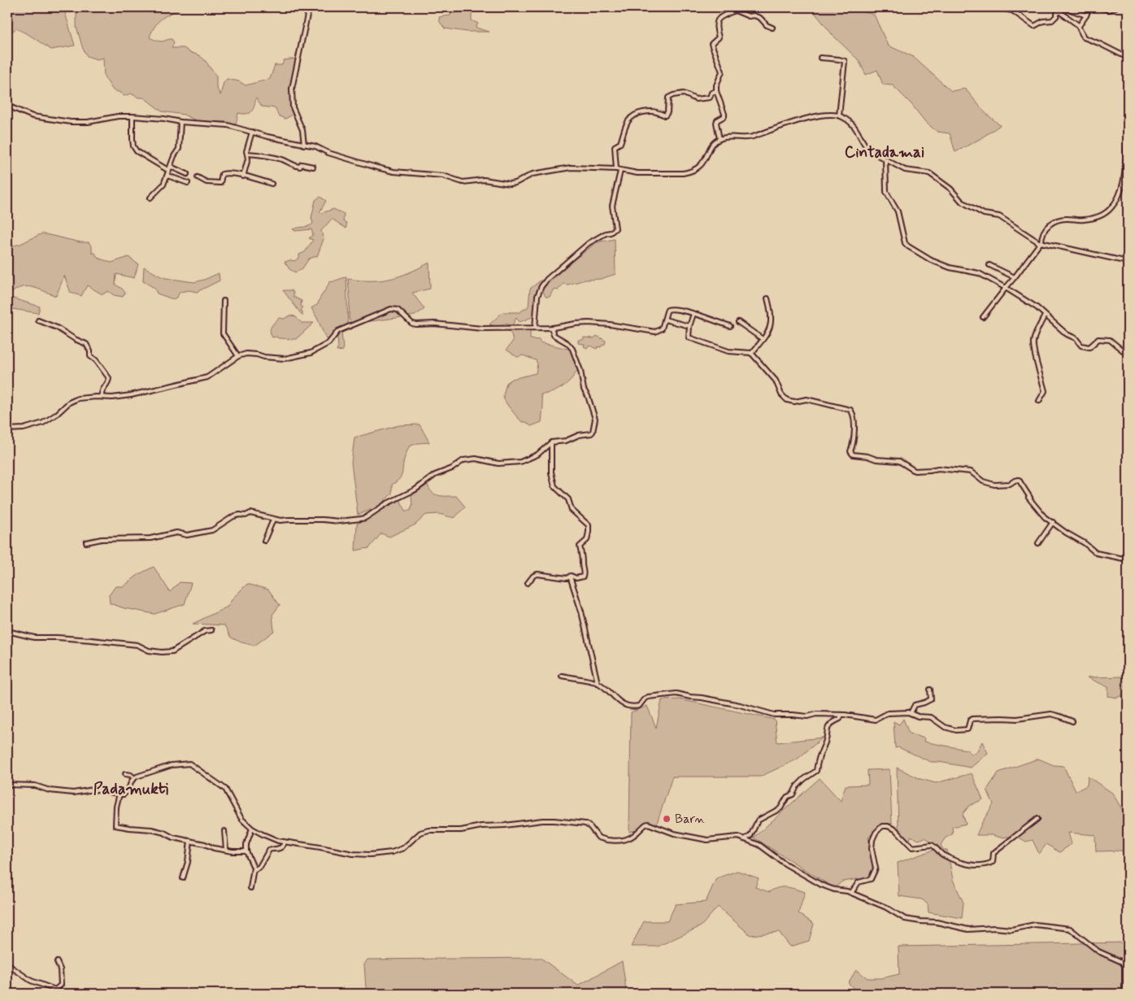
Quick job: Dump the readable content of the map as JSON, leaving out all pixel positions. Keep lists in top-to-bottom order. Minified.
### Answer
{"districts":["Cintadamai","Padamukti"],"places":["Barn"]}
